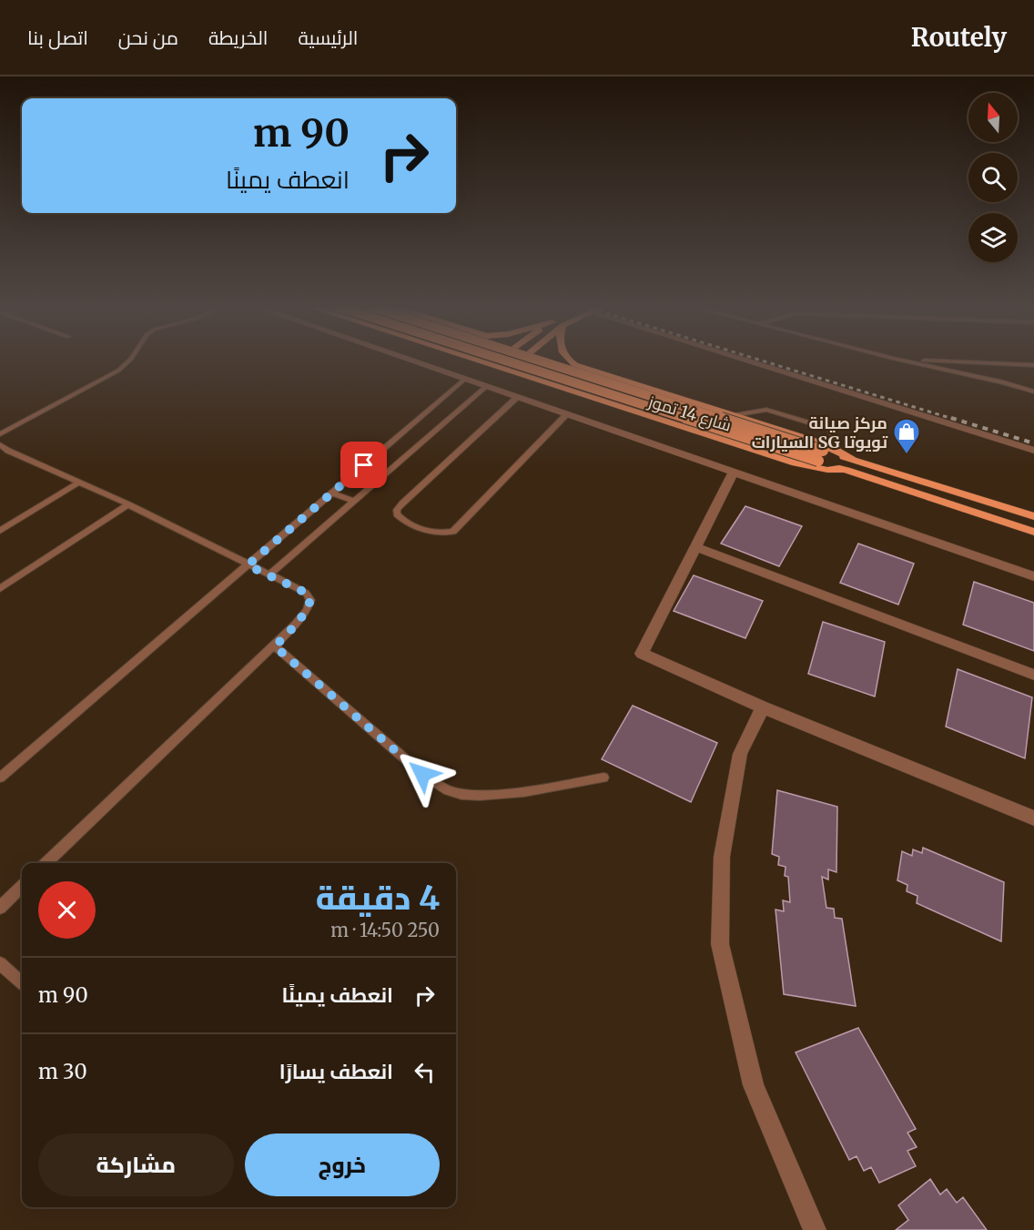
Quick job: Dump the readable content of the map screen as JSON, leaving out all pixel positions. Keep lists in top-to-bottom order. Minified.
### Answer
{"streets":{"main road":["شارع 14 تموز"]},"places":{"shop":["مركز صيانة السيارات SG تويوتا"]},"north":"top","page":{"header":"Routely","nav":["الرئيسية","الخريطة","من نحن","اتصل بنا"],"turn":["90 m","انعطف يمينًا"],"heading":["4 دقيقة","250 m · 14:50"],"list":[{"name":"انعطف يمينًا","value":"90 m"},{"name":"انعطف يسارًا","value":"30 m"}],"buttons":["خروج","مشاركة"]}}
